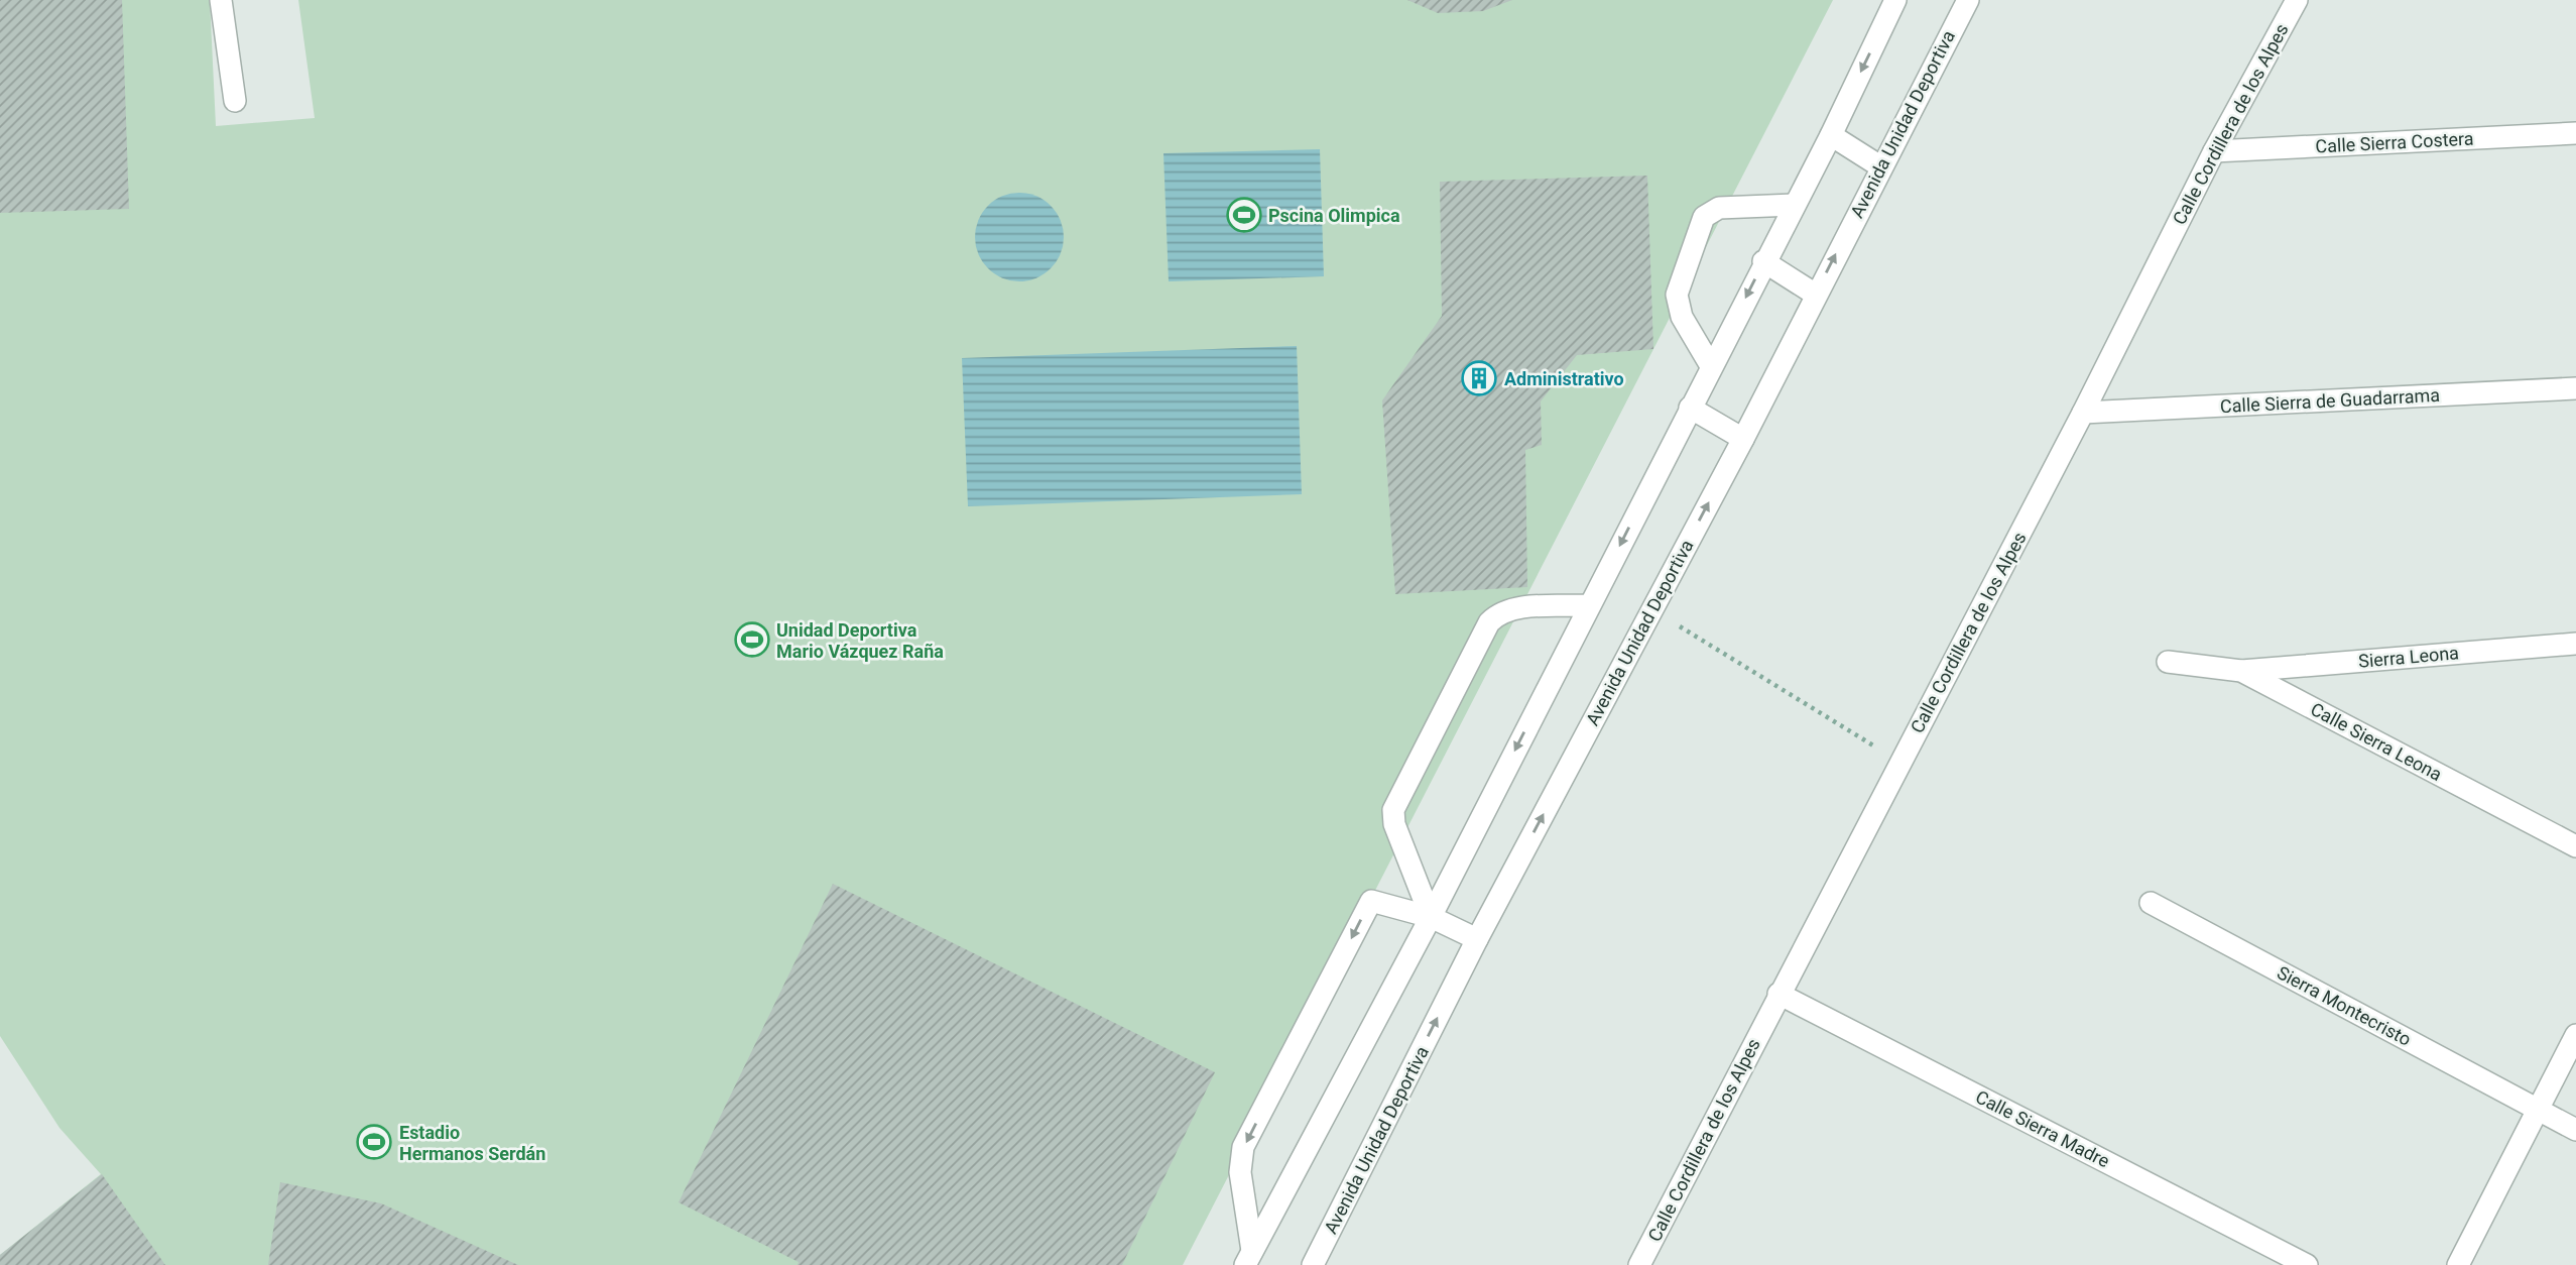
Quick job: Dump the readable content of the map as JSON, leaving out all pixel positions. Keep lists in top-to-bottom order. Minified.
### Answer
{"streets":{"street":["Avenida Unidad Deportiva","Calle Cordillera de los Alpes","Calle Sierra Costera","Calle Sierra de Guadarrama","Sierra Leona","Calle Sierra Leona","Sierra Montecristo","Calle Sierra Madre"]},"crossings":[["Calle Cordillera de los Alpes","Calle Sierra Costera"],["Calle Cordillera de los Alpes","Calle Sierra de Guadarrama"],["Calle Cordillera de los Alpes","Calle Sierra Madre"],["Sierra Leona","Calle Sierra Leona"]],"places":{"sports":["Pscina Olimpica","Unidad Deportiva Mario Vázquez Raña","Estadio Hermanos Serdán"],"building":["Administrativo"]}}
